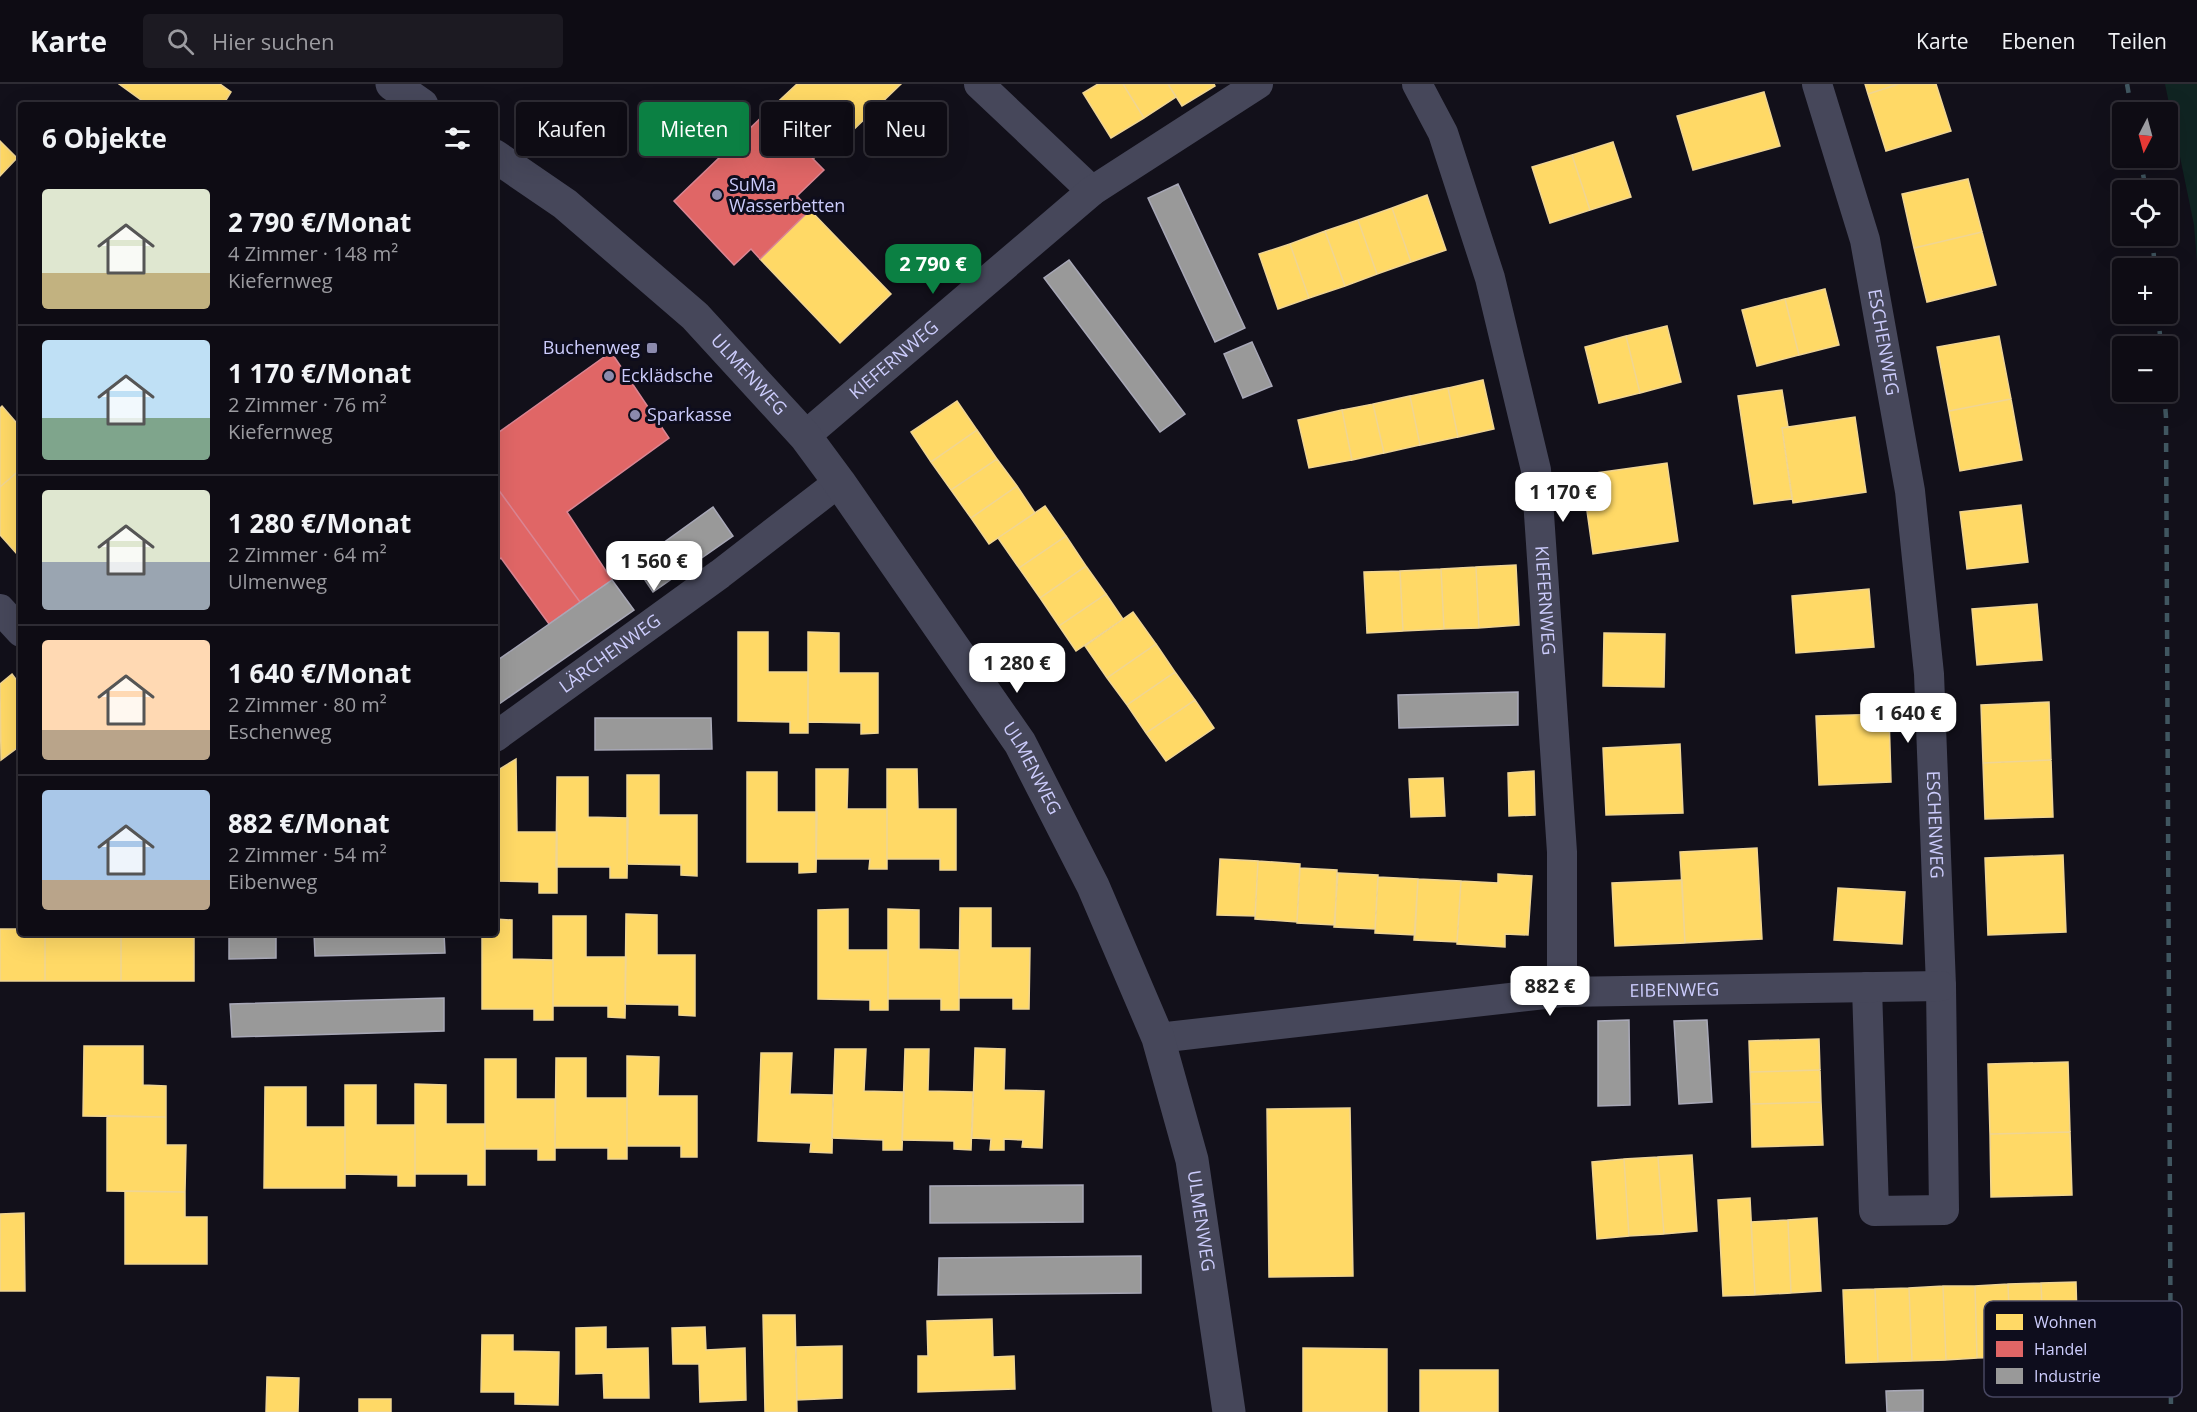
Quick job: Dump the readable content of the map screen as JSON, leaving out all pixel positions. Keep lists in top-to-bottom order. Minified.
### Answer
{"streets":{"street":["ESCHENWEG","KIEFERNWEG","ULMENWEG","LÄRCHENWEG","EIBENWEG"]},"crossings":[["ESCHENWEG","EIBENWEG"],["KIEFERNWEG","ULMENWEG"],["KIEFERNWEG","EIBENWEG"],["ULMENWEG","LÄRCHENWEG"],["ULMENWEG","EIBENWEG"]],"places":{"other":["SuMa Wasserbetten","Ecklädsche","Sparkasse"],"transit":["Buchenweg"]},"legend":["Wohnen","Handel","Industrie"],"north":"bottom","page":{"header":"Karte","search":"Hier suchen","nav":["Karte","Ebenen","Teilen"],"map_buttons":["+","−"],"chip":["Kaufen","Mieten","Filter","Neu"],"heading":"6 Objekte","list":[{"name":"2 790 €/Monat","note":"4 Zimmer · 148 m² · Kiefernweg"},{"name":"1 170 €/Monat","note":"2 Zimmer · 76 m² · Kiefernweg"},{"name":"1 280 €/Monat","note":"2 Zimmer · 64 m² · Ulmenweg"},{"name":"1 640 €/Monat","note":"2 Zimmer · 80 m² · Eschenweg"},{"name":"882 €/Monat","note":"2 Zimmer · 54 m² · Eibenweg"}],"price":["2 790 €","1 170 €","1 560 €","1 280 €","1 640 €","882 €"]}}
